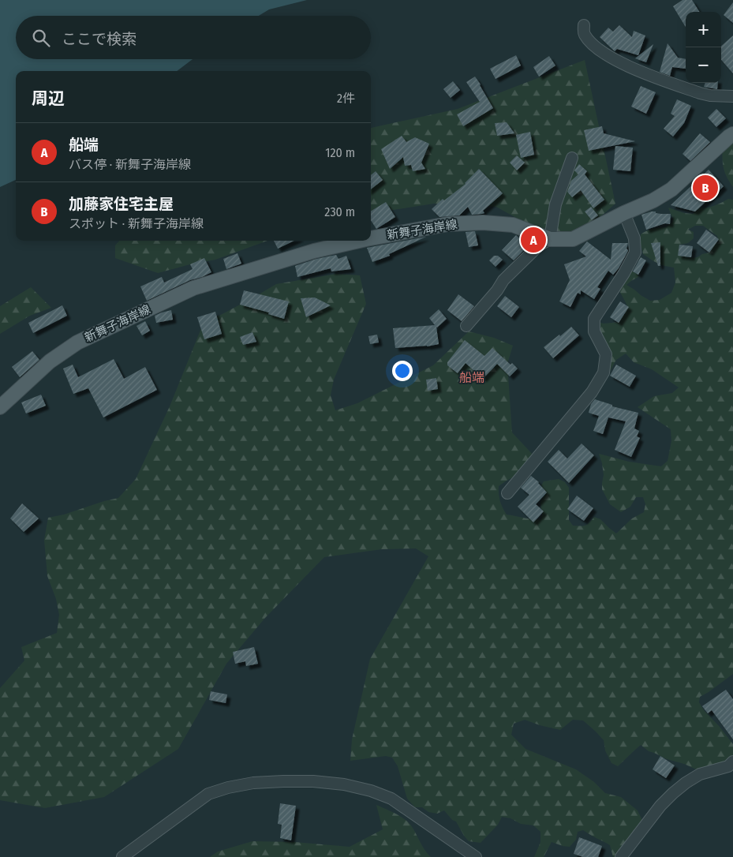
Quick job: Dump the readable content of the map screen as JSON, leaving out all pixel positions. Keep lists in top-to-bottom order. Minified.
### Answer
{"streets":{"main road":["新舞子海岸線"]},"districts":["船端"],"page":{"map_buttons":["+","−"],"search":"ここで検索","heading":["周辺","2件"],"list":[{"mark":"A","name":"船端","note":"バス停 · 新舞子海岸線","value":"120 m"},{"mark":"B","name":"加藤家住宅主屋","note":"スポット · 新舞子海岸線","value":"230 m"}],"pins":["B","A"]}}
